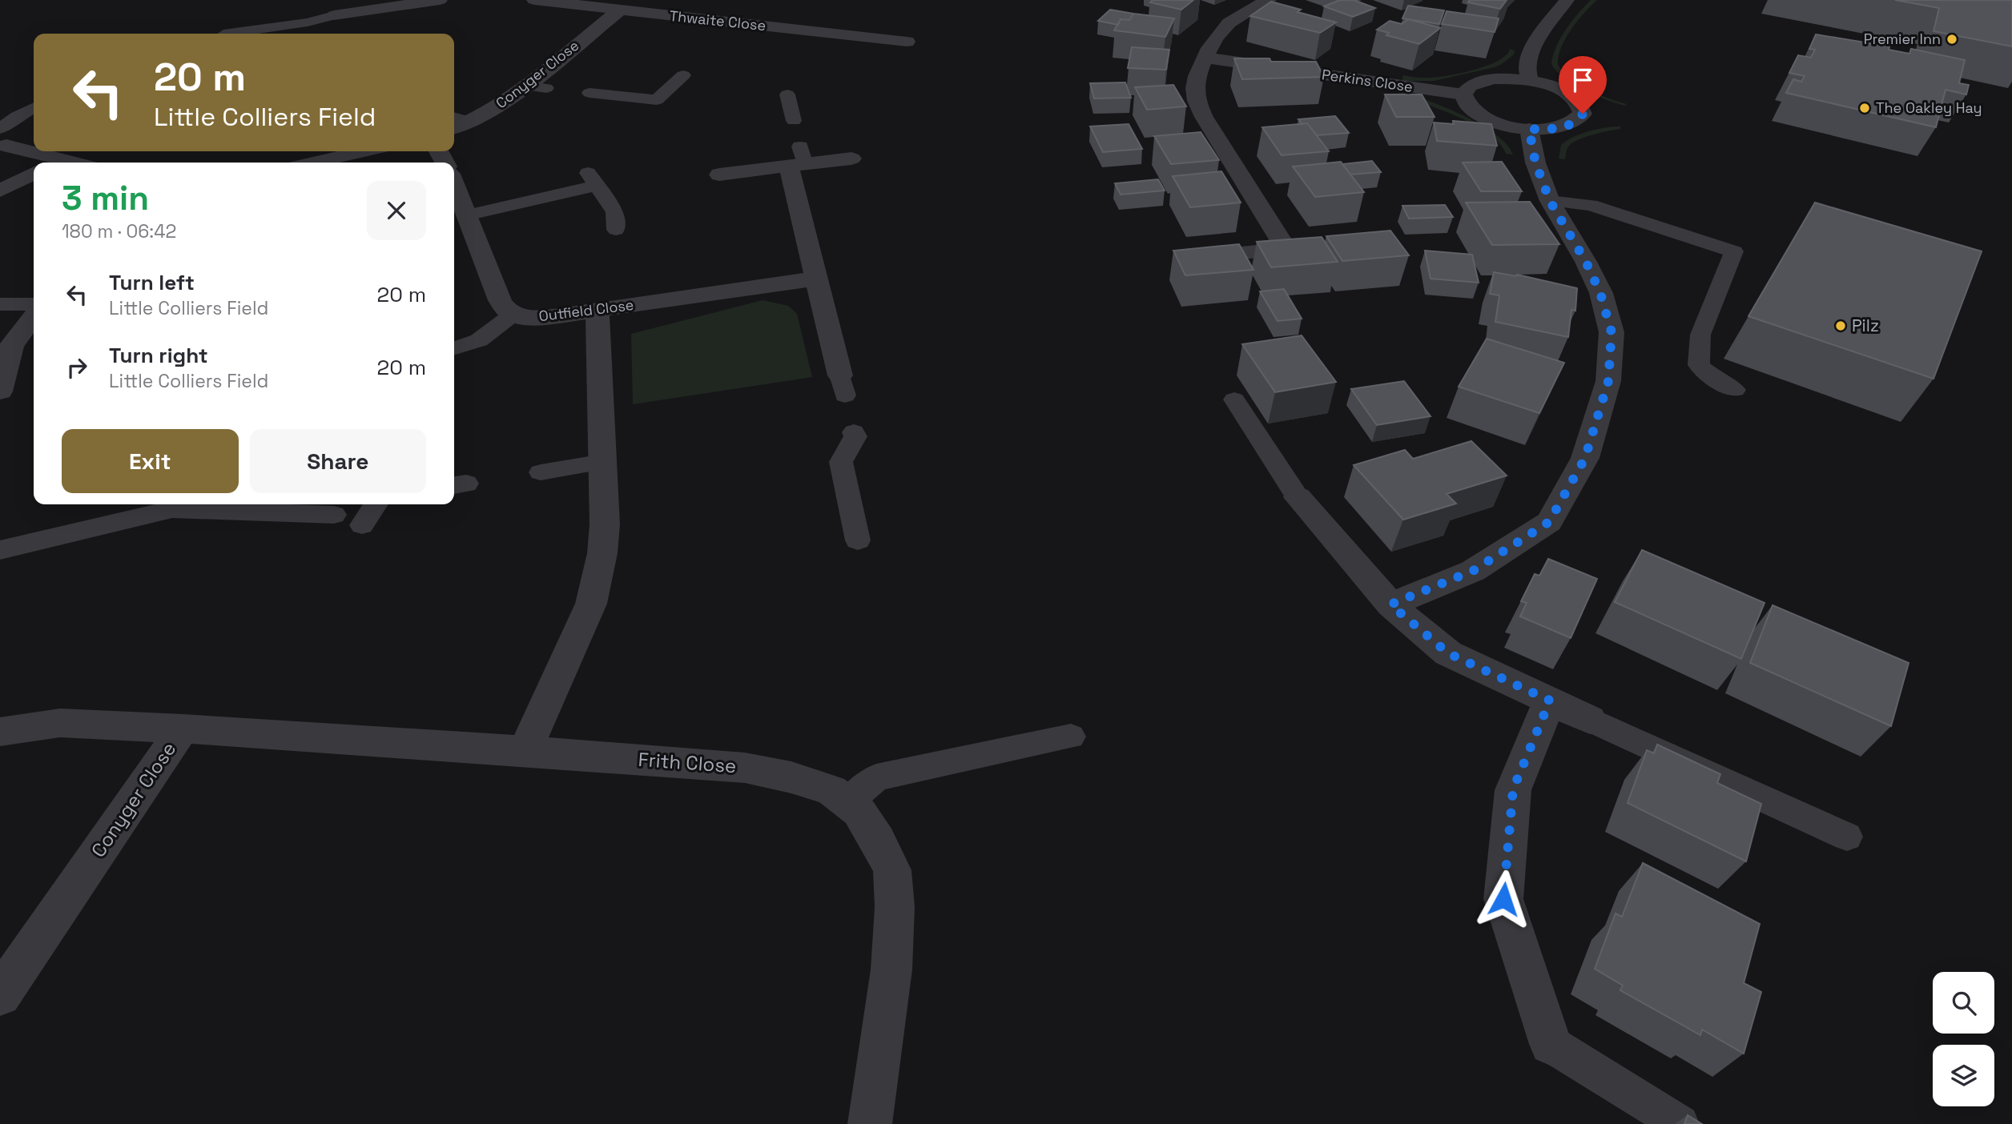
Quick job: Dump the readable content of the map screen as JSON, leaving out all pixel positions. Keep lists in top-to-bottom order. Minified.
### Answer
{"streets":{"street":["Thwaite Close","Conyger Close","Perkins Close","Outfield Close","Frith Close"]},"crossings":[["Thwaite Close","Conyger Close"],["Conyger Close","Frith Close"]],"places":["Premier Inn","The Oakley Hay","Pilz"],"page":{"turn":["20 m","Little Colliers Field"],"heading":["3 min","180 m · 06:42"],"list":[{"name":"Turn left","note":"Little Colliers Field","value":"20 m"},{"name":"Turn right","note":"Little Colliers Field","value":"20 m"}],"buttons":["Exit","Share"]}}
